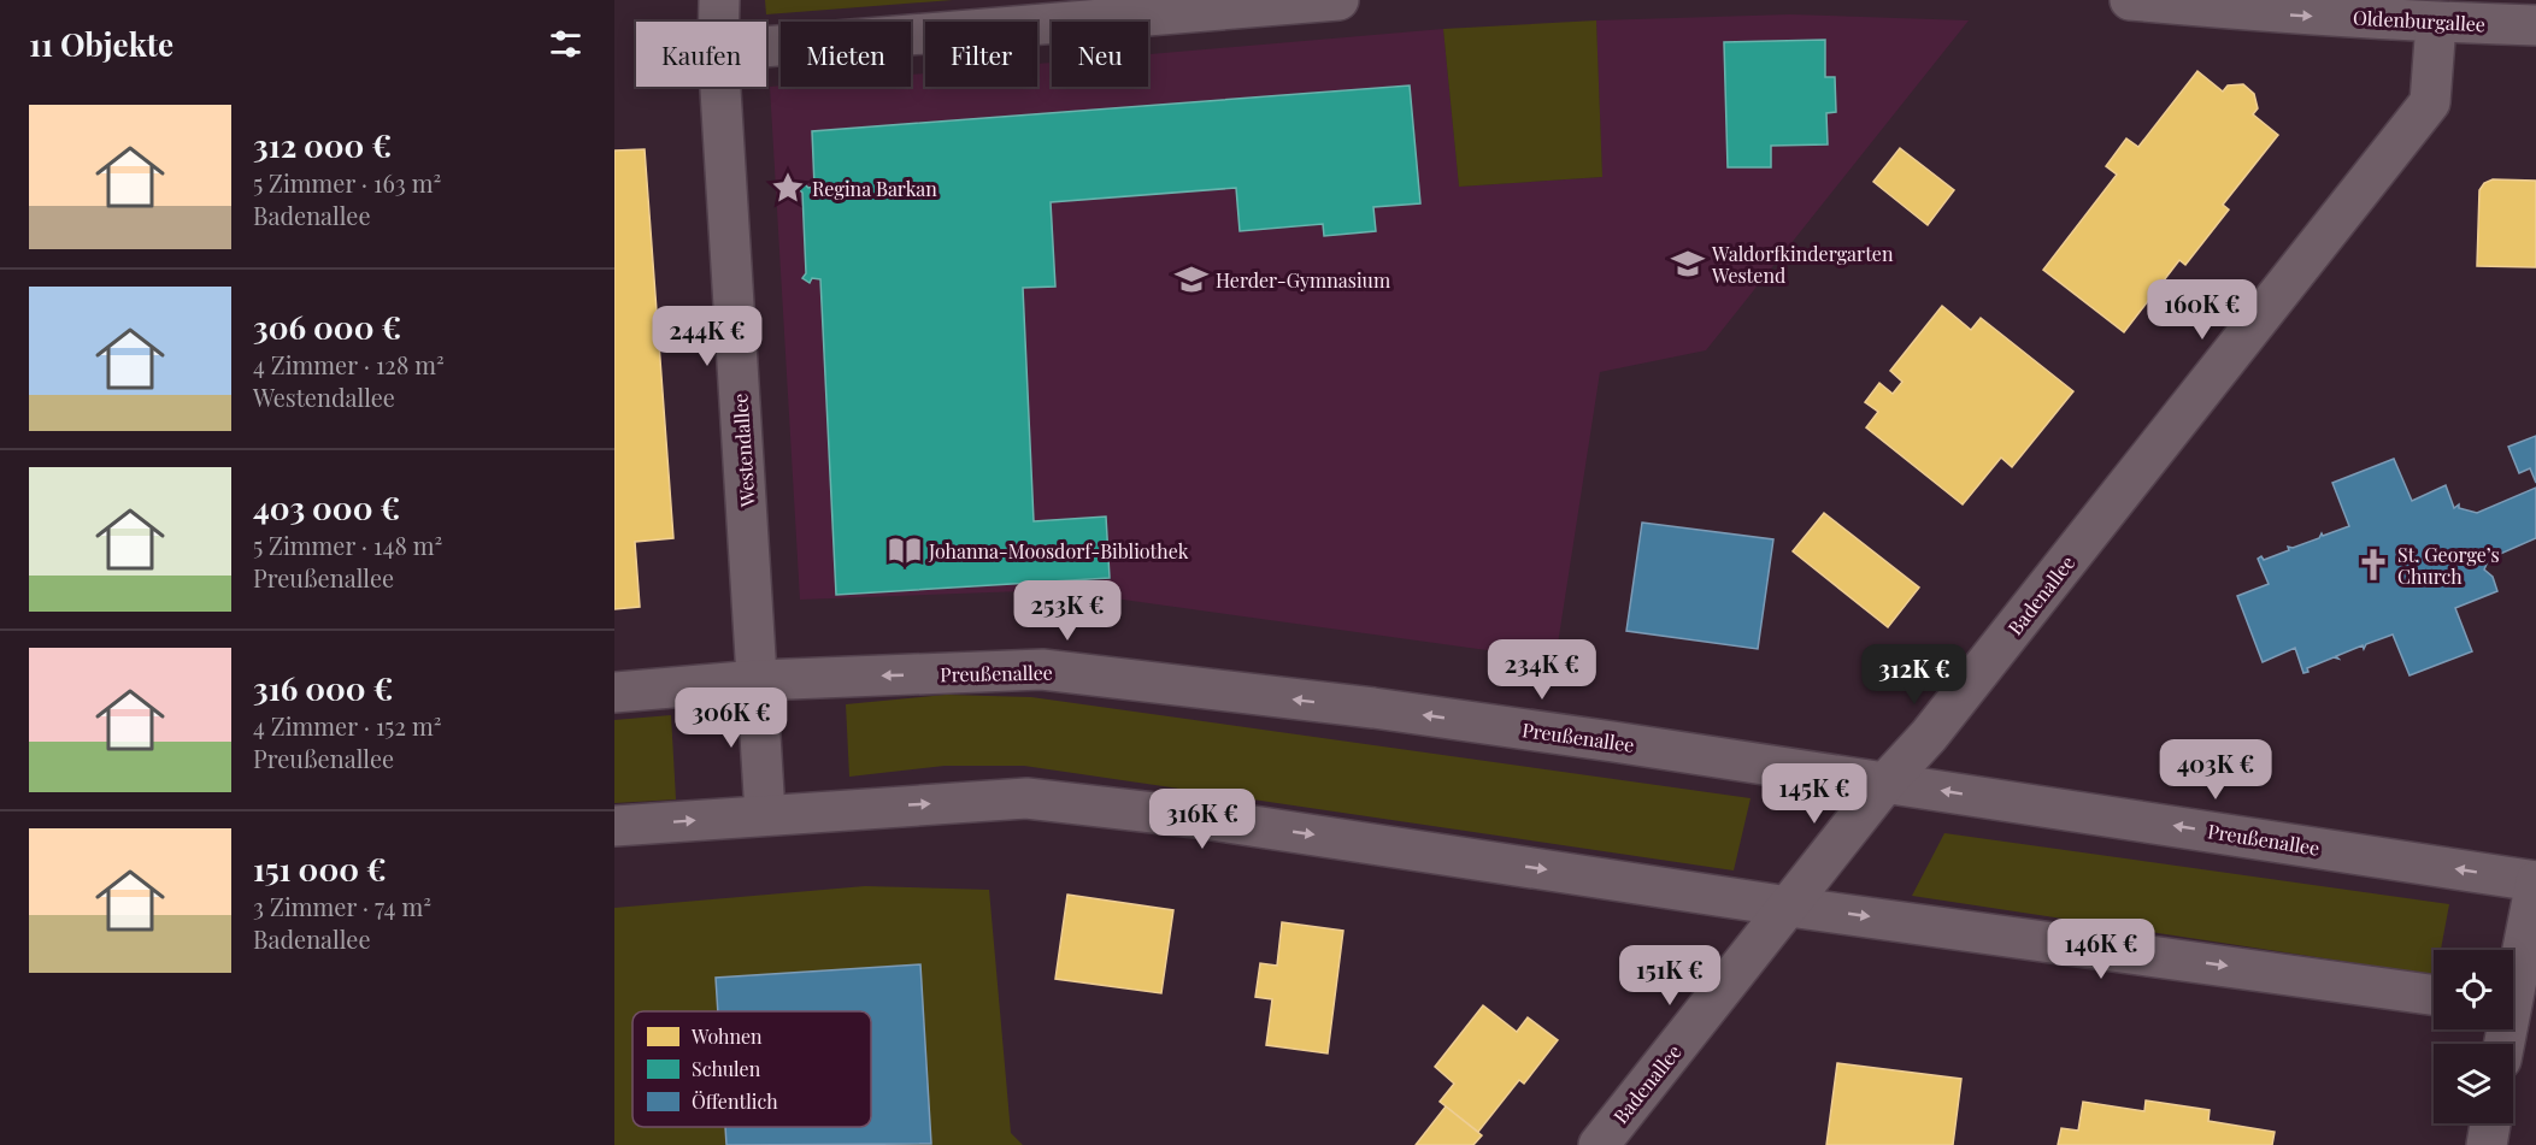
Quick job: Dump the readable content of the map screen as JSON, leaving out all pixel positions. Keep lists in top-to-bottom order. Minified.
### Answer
{"streets":{"street":["Oldenburgallee","Westendallee","Badenallee","Preußenallee"]},"crossings":[["Oldenburgallee","Badenallee"],["Westendallee","Preußenallee"],["Badenallee","Preußenallee"]],"one_way":["Oldenburgallee"],"places":{"place":["Regina Barkan"],"school or university":["Waldorfkindergarten Westend","Herder-Gymnasium"],"library":["Johanna-Moosdorf-Bibliothek"],"church":["St. George’s Church"]},"legend":["Wohnen","Schulen","Öffentlich"],"page":{"heading":"11 Objekte","chip":["Kaufen","Mieten","Filter","Neu"],"list":[{"name":"312 000 €","note":"5 Zimmer · 163 m² · Badenallee"},{"name":"306 000 €","note":"4 Zimmer · 128 m² · Westendallee"},{"name":"403 000 €","note":"5 Zimmer · 148 m² · Preußenallee"},{"name":"316 000 €","note":"4 Zimmer · 152 m² · Preußenallee"},{"name":"151 000 €","note":"3 Zimmer · 74 m² · Badenallee"}],"price":["160K €","244K €","253K €","234K €","312K €","306K €","403K €","145K €","316K €","146K €","151K €"]}}
